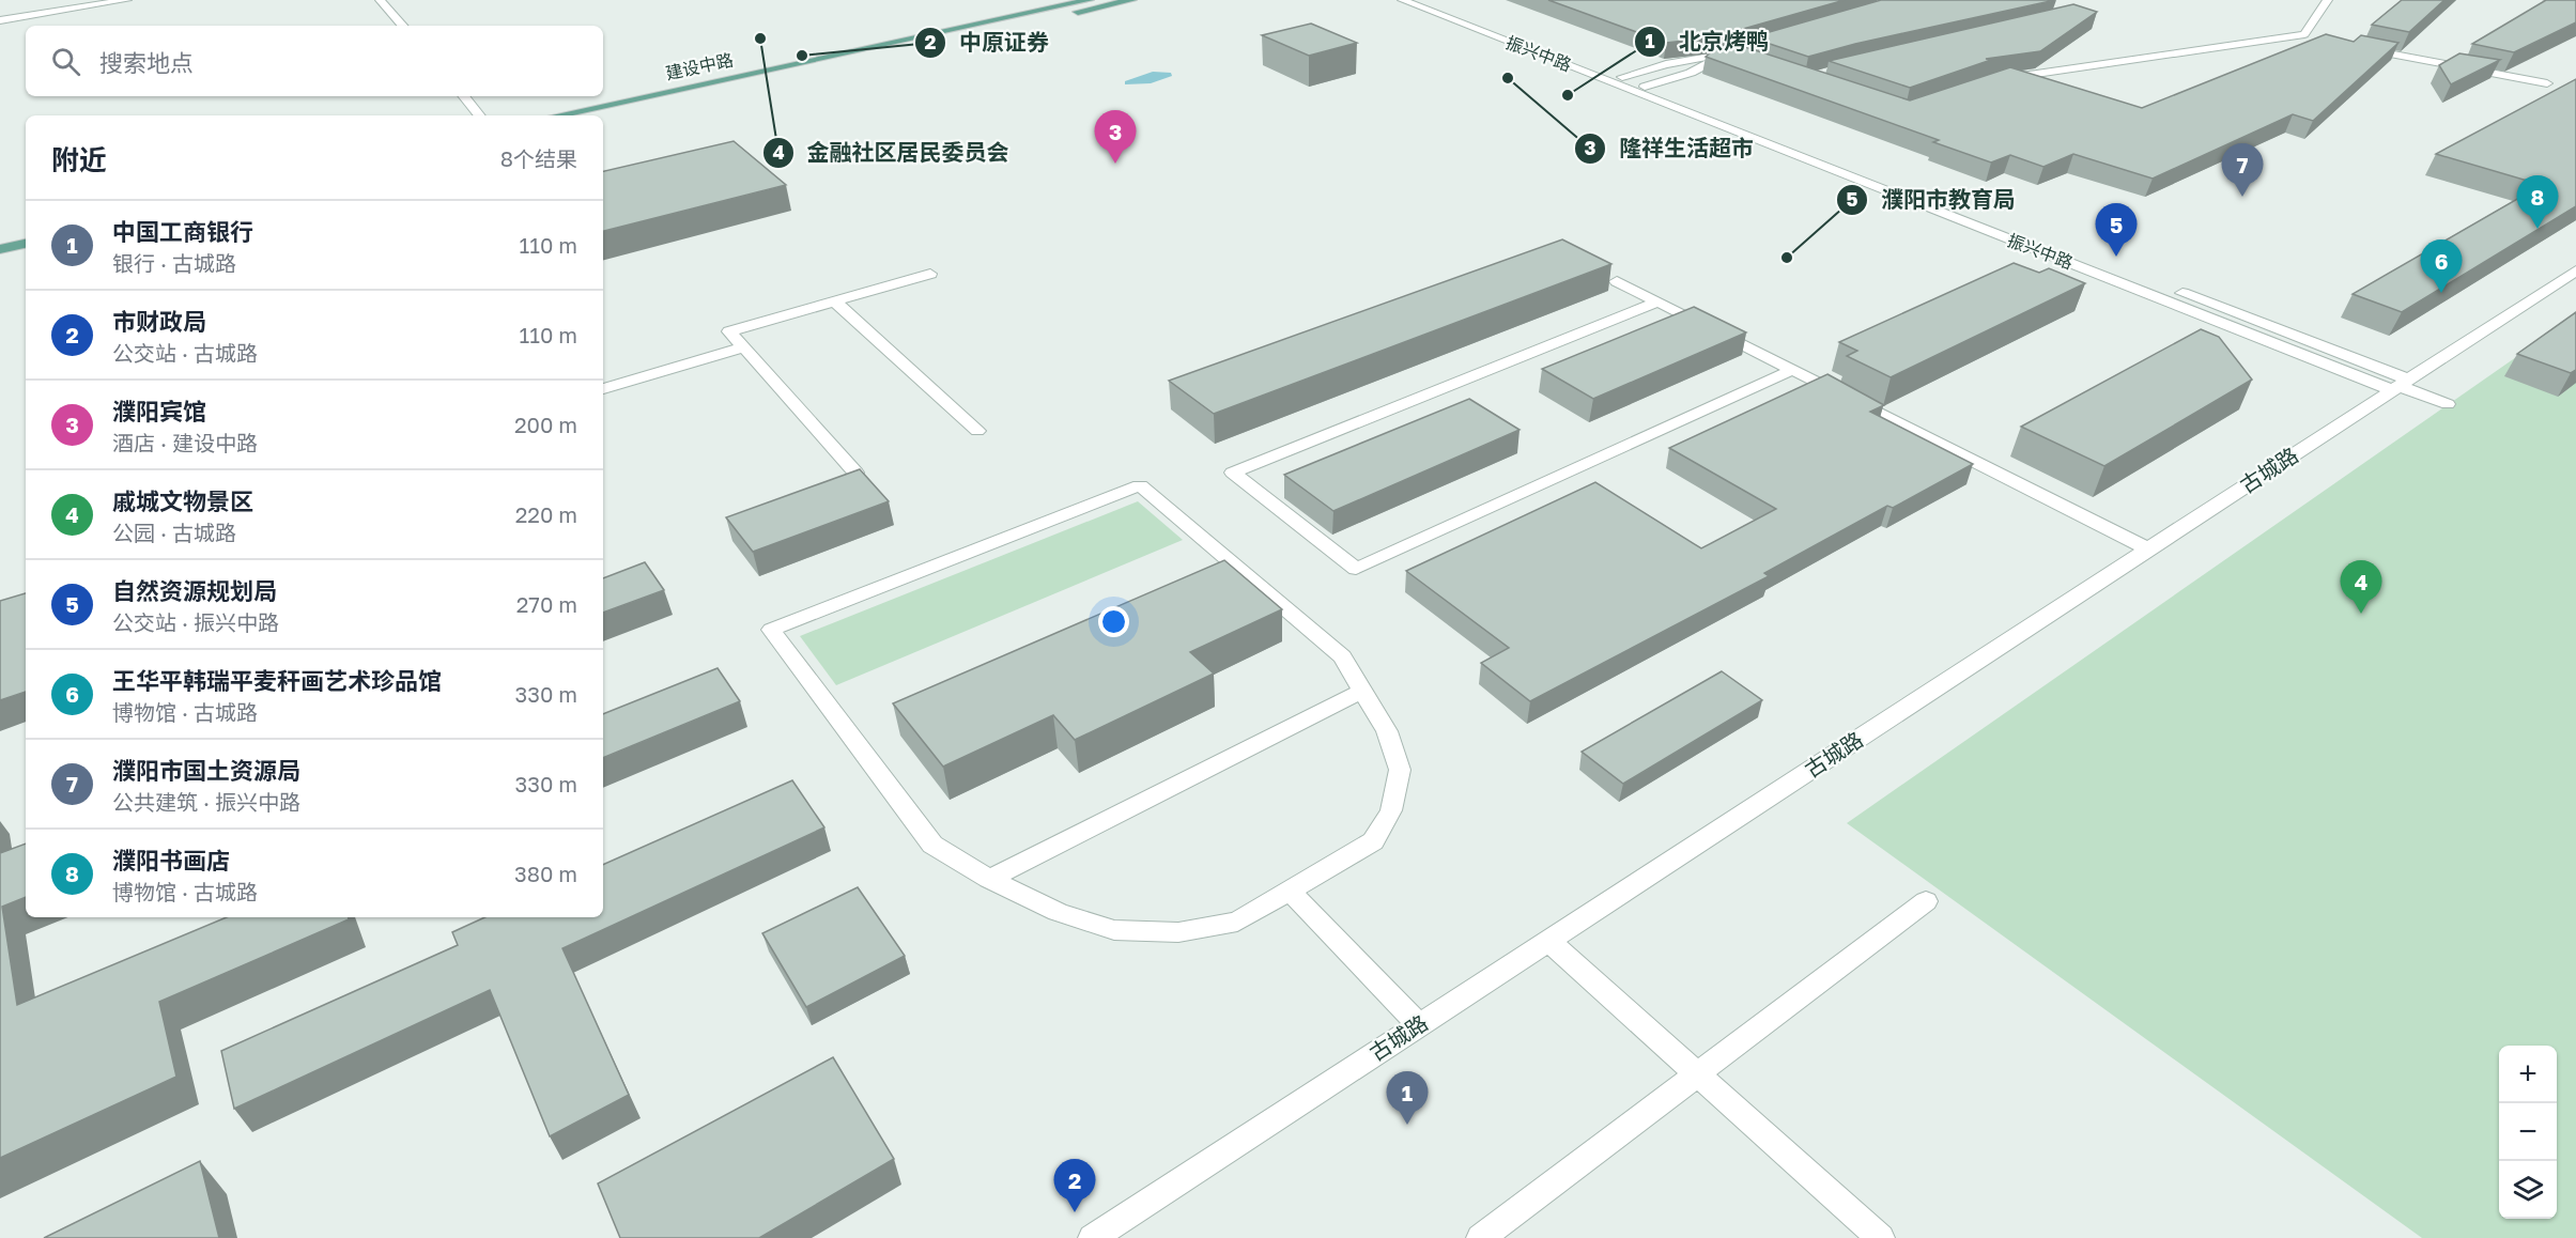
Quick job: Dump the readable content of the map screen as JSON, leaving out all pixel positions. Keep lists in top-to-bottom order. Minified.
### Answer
{"streets":{"main road":["建设中路"],"street":["振兴中路","古城路"]},"crossings":[["振兴中路","古城路"]],"places":["金融社区居民委员会","中原证券","隆祥生活超市","北京烤鸭","濮阳市教育局"],"page":{"search":"搜索地点","pins":["3","7","8","5","6","4","1","2"],"heading":["附近","8个结果"],"list":[{"mark":"1","name":"中国工商银行","note":"银行 · 古城路","value":"110 m"},{"mark":"2","name":"市财政局","note":"公交站 · 古城路","value":"110 m"},{"mark":"3","name":"濮阳宾馆","note":"酒店 · 建设中路","value":"200 m"},{"mark":"4","name":"戚城文物景区","note":"公园 · 古城路","value":"220 m"},{"mark":"5","name":"自然资源规划局","note":"公交站 · 振兴中路","value":"270 m"},{"mark":"6","name":"王华平韩瑞平麦秆画艺术珍品馆","note":"博物馆 · 古城路","value":"330 m"},{"mark":"7","name":"濮阳市国土资源局","note":"公共建筑 · 振兴中路","value":"330 m"},{"mark":"8","name":"濮阳书画店","note":"博物馆 · 古城路","value":"380 m"}],"map_buttons":["+","−"]}}
